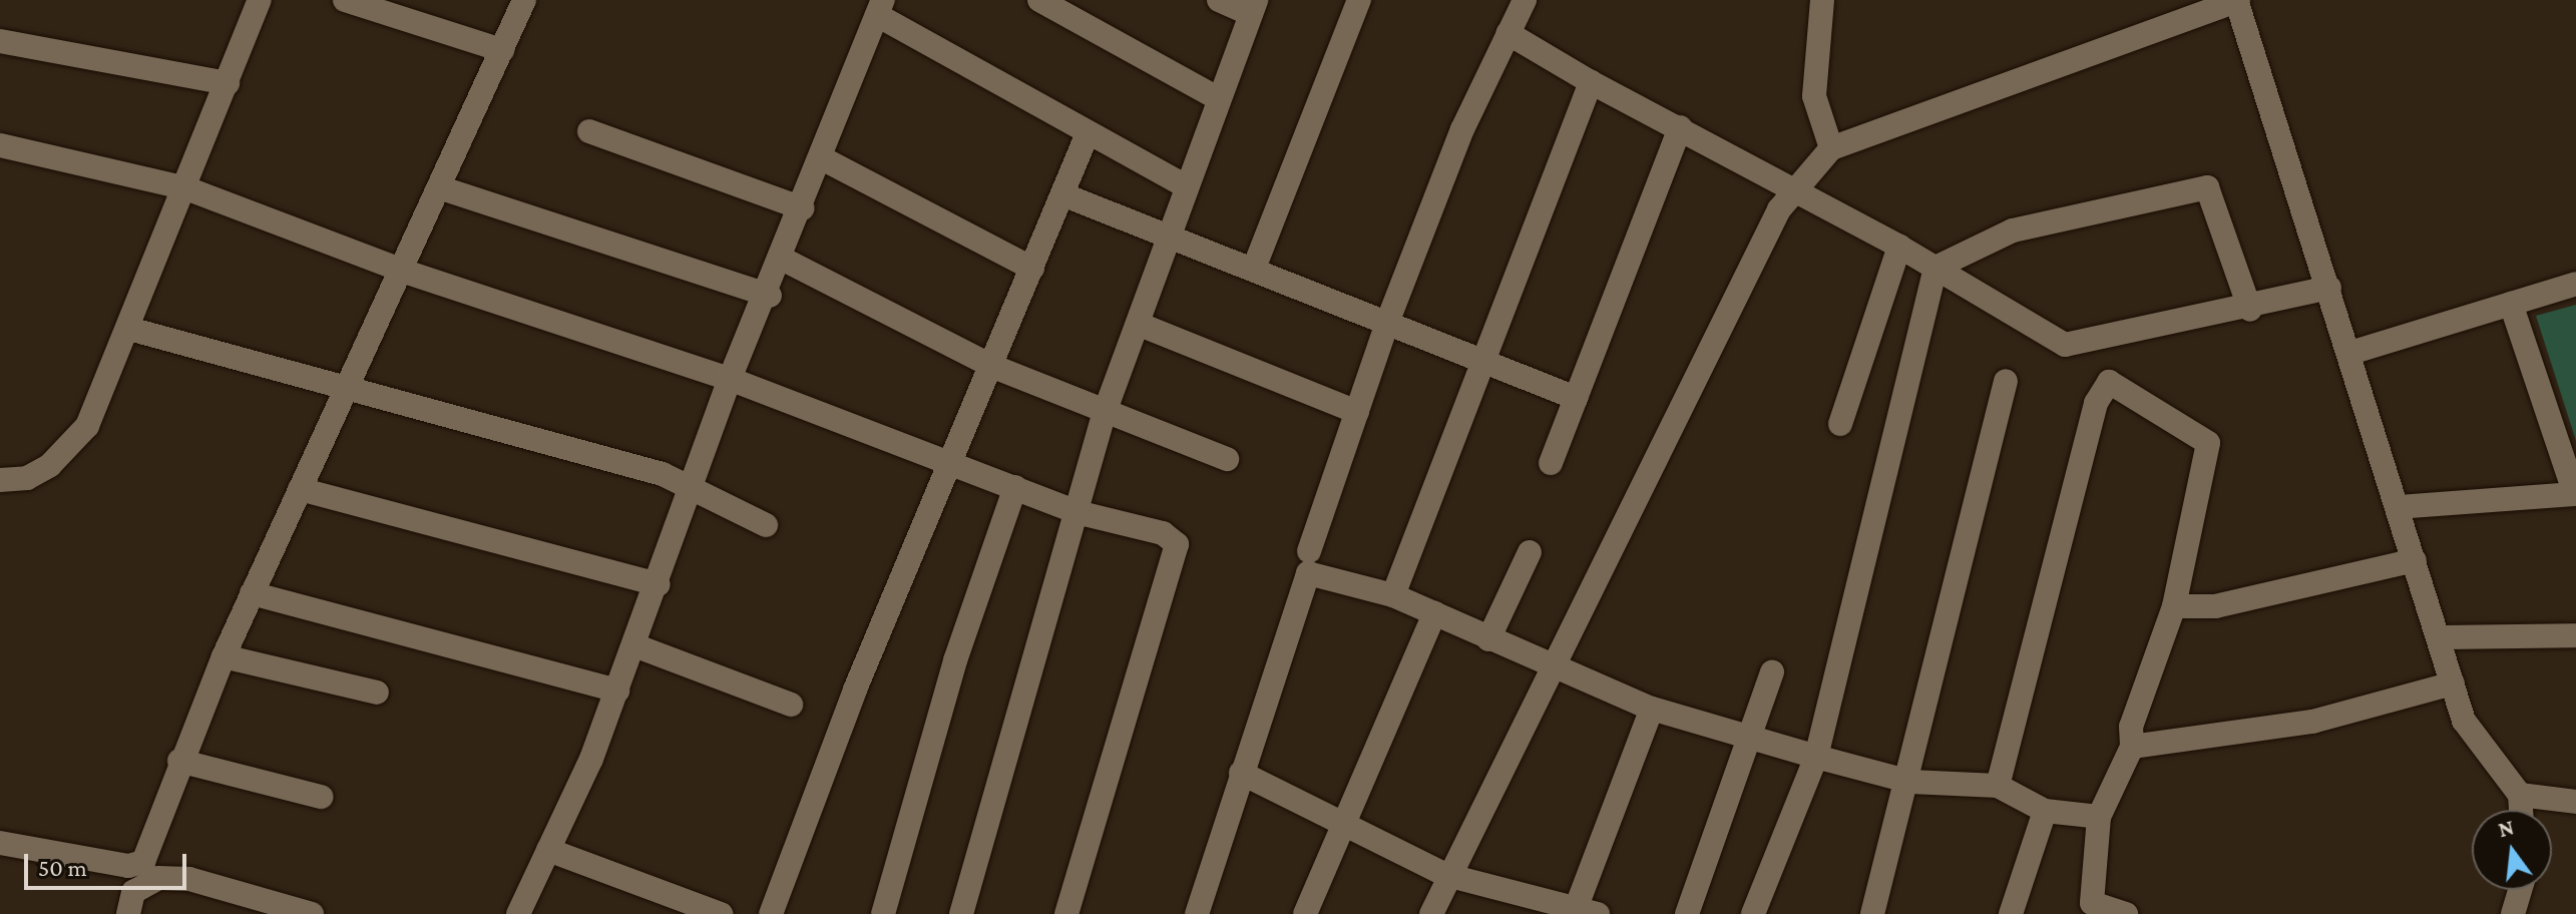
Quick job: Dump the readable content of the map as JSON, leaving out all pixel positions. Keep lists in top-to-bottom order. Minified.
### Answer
{"scale_bar":"50 m","north":"top"}
